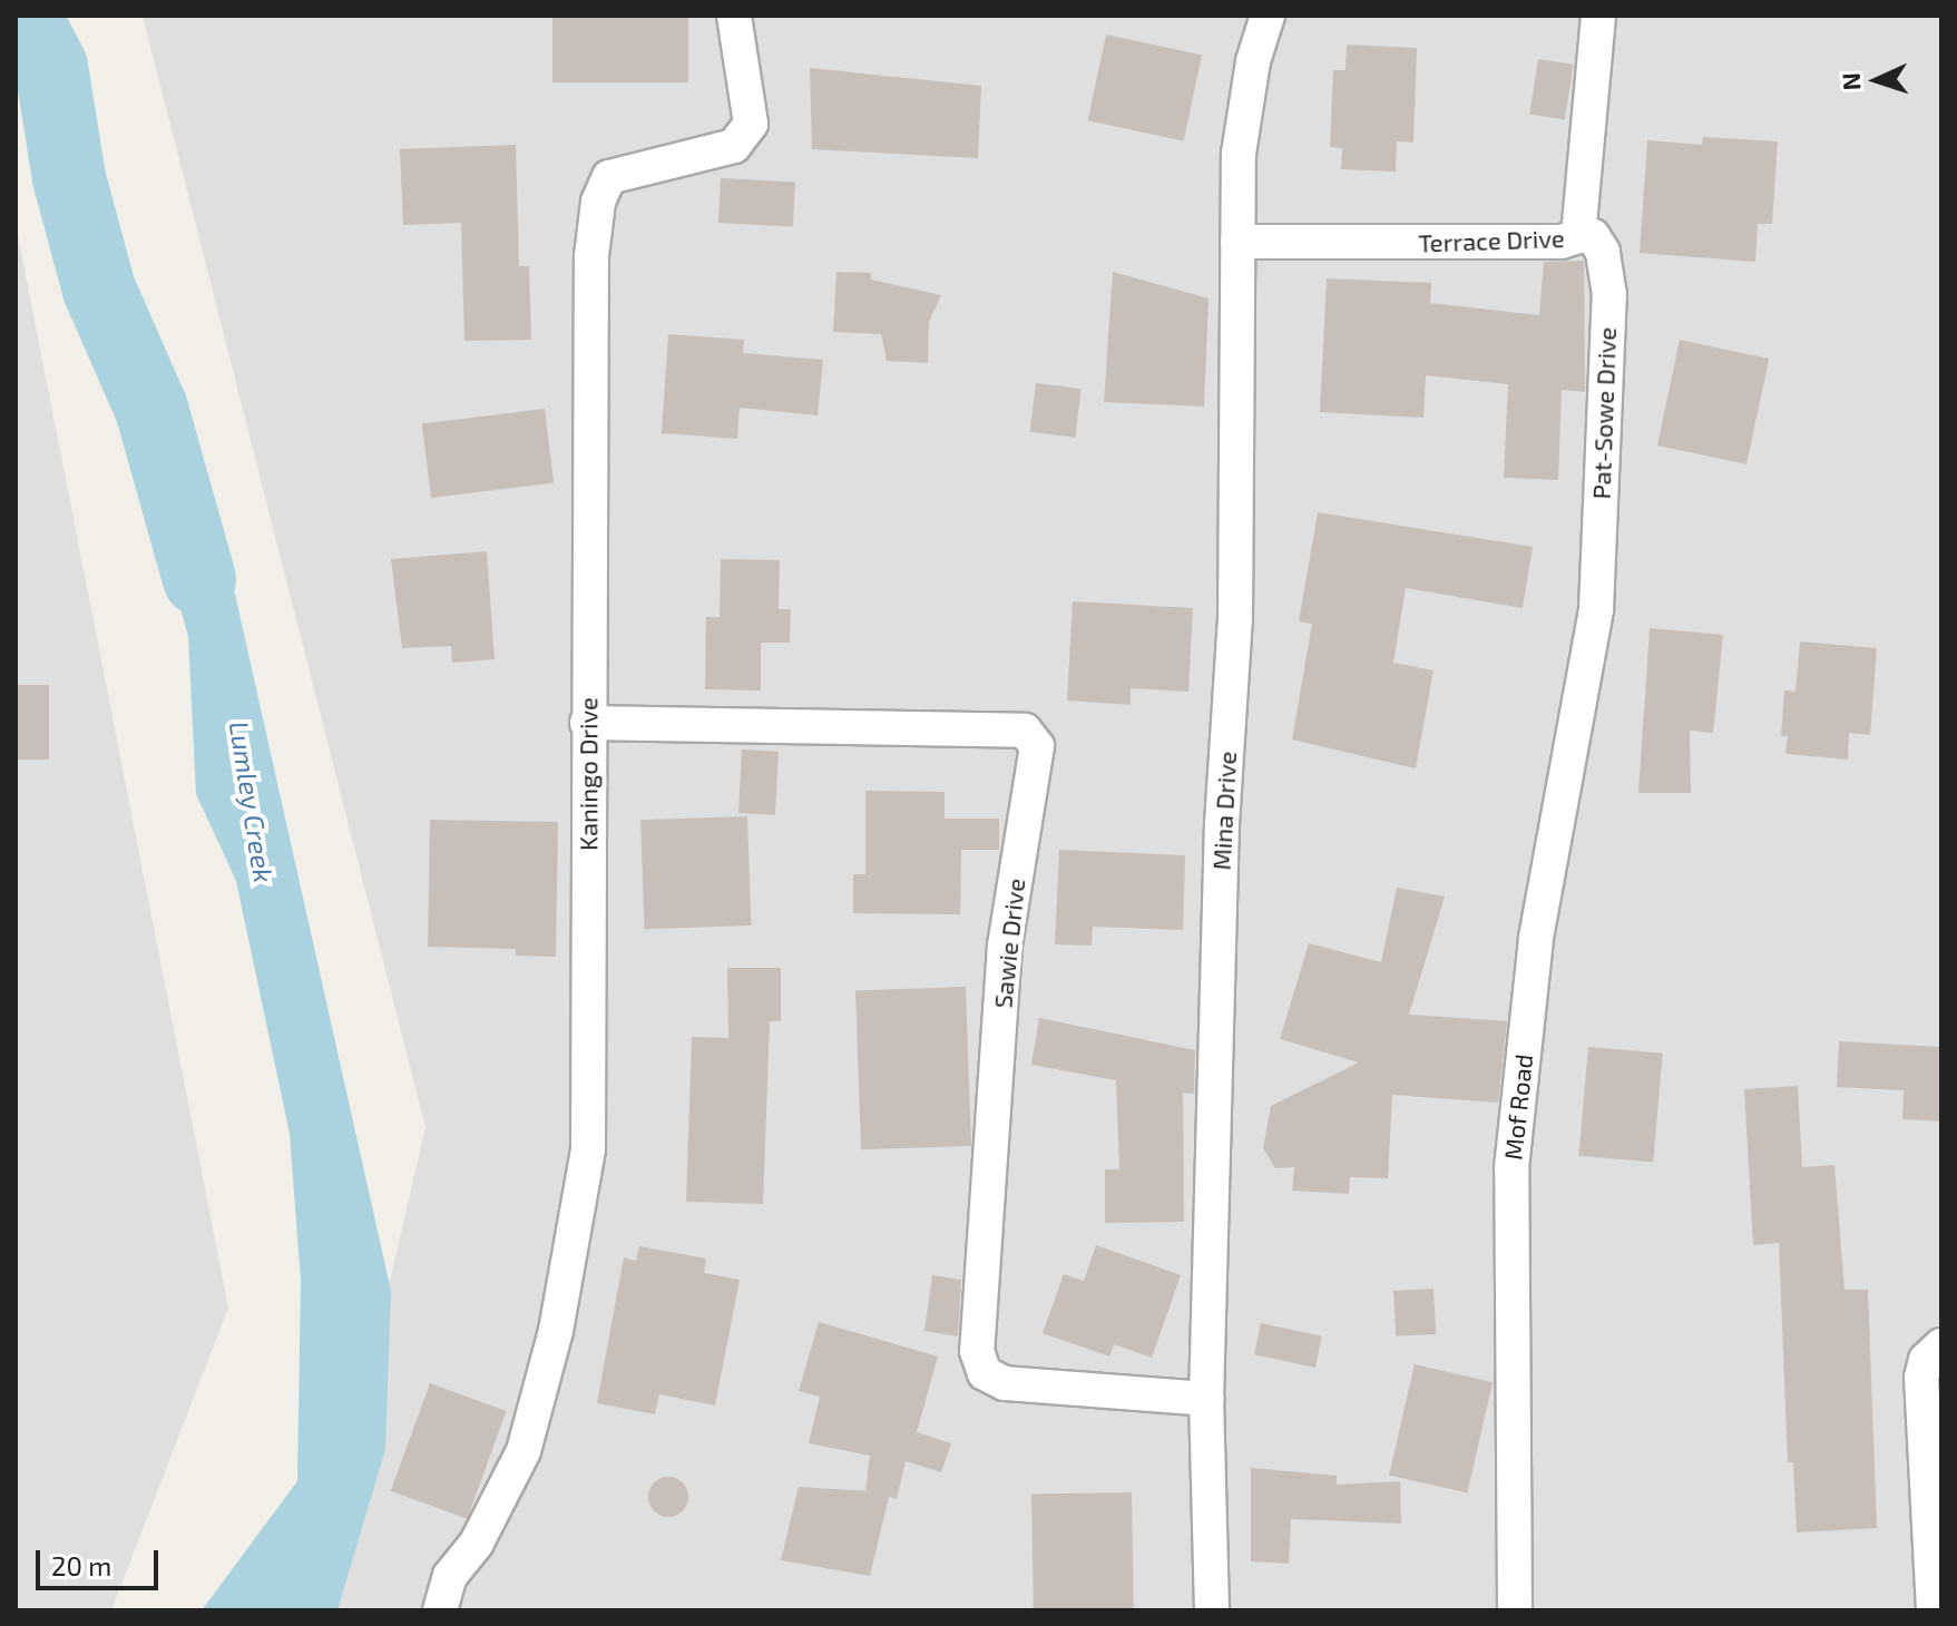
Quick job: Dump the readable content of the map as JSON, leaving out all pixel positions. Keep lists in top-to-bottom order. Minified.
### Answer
{"streets":{"street":["Terrace Drive","Pat-Sowe Drive","Kaningo Drive","Mina Drive","Sawie Drive","Mof Road"]},"crossings":[["Terrace Drive","Pat-Sowe Drive"],["Terrace Drive","Mina Drive"],["Pat-Sowe Drive","Mof Road"],["Kaningo Drive","Sawie Drive"],["Mina Drive","Sawie Drive"]],"water":["Lumley Creek"],"scale_bar":"20 m","north":"left"}
